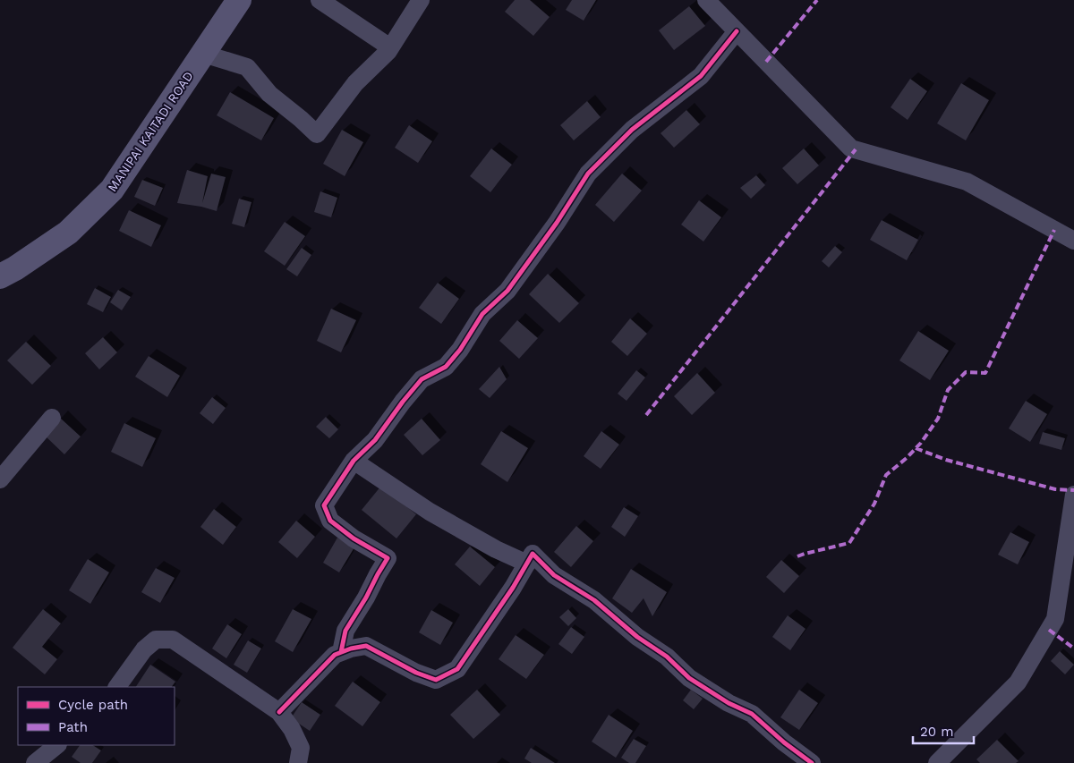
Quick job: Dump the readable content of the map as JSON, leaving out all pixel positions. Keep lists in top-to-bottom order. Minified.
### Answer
{"streets":{"main road":["MANIPAI KAITADI ROAD"]},"legend":["Cycle path","Path"],"scale_bar":"20 m"}
